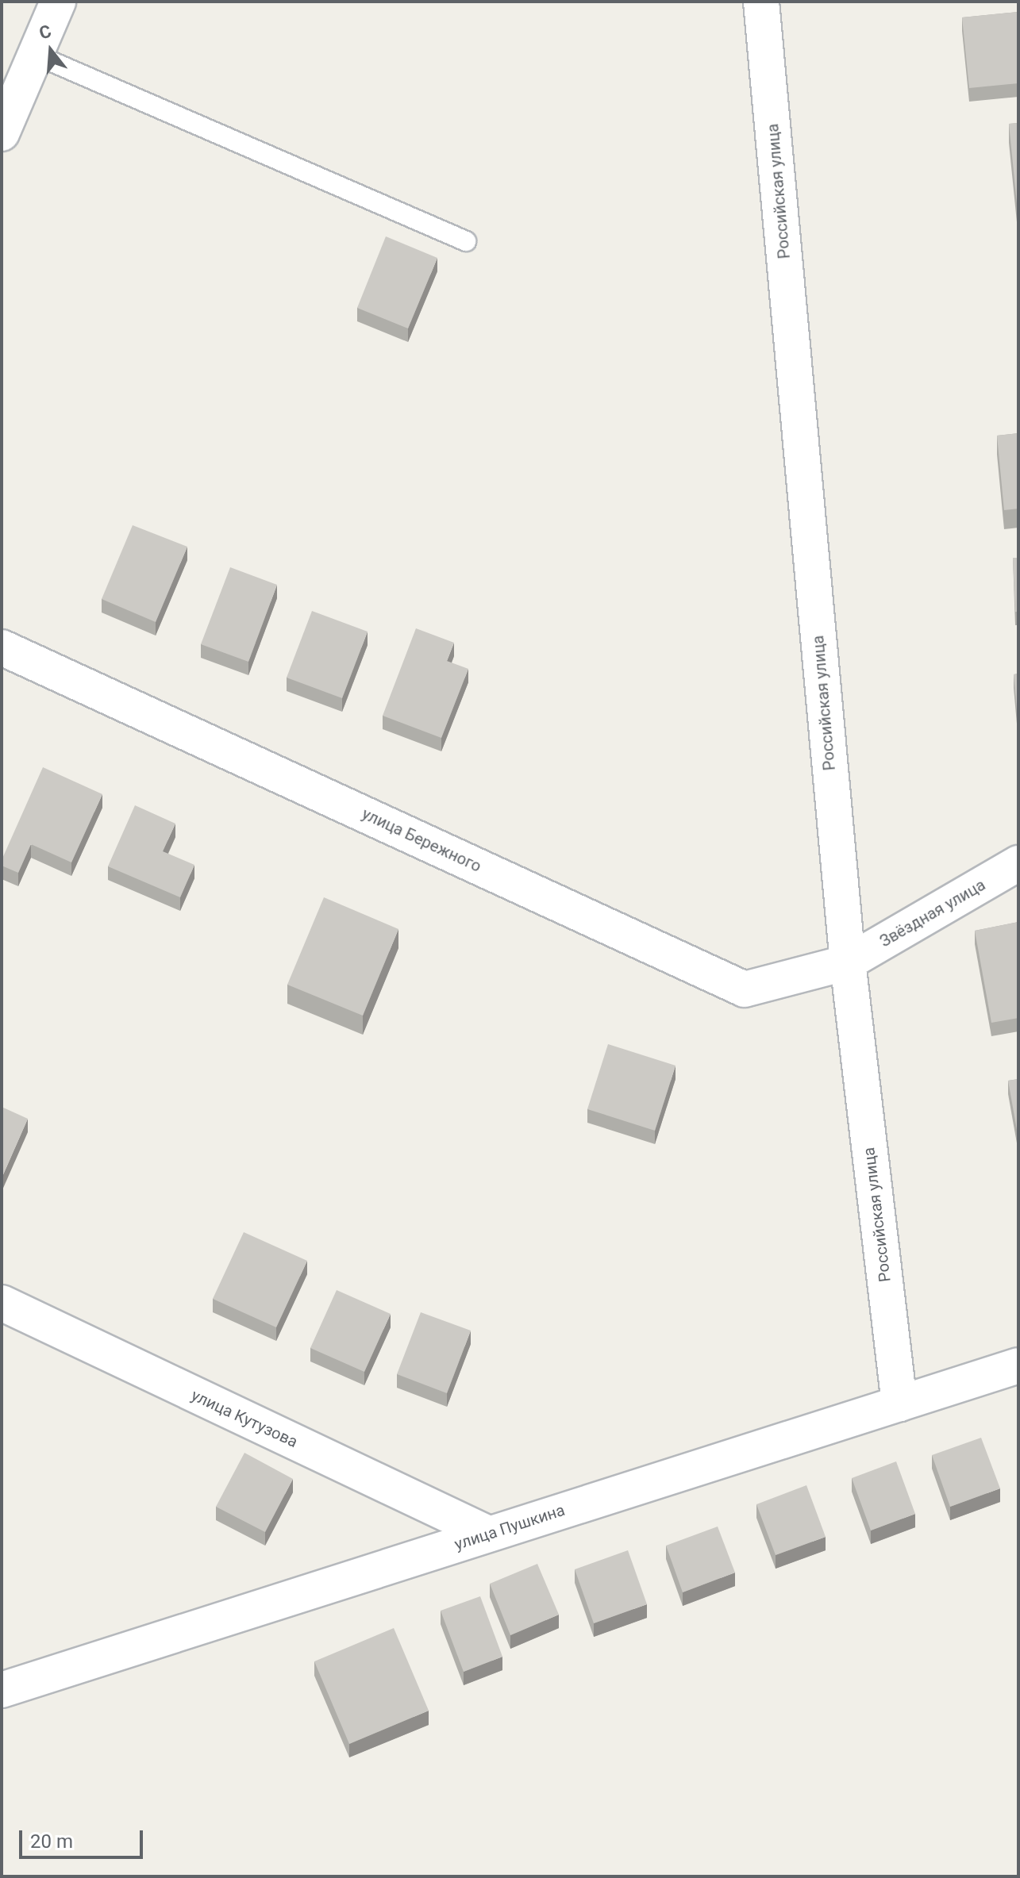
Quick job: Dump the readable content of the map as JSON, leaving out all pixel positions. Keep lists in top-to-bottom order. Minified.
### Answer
{"streets":{"street":["Российская улица","улица Бережного","Звёздная улица","улица Кутузова","улица Пушкина"]},"crossings":[["Российская улица","улица Бережного"],["Российская улица","Звёздная улица"],["Российская улица","улица Пушкина"],["улица Бережного","Звёздная улица"],["улица Кутузова","улица Пушкина"]],"scale_bar":"20 m","north":"top"}
